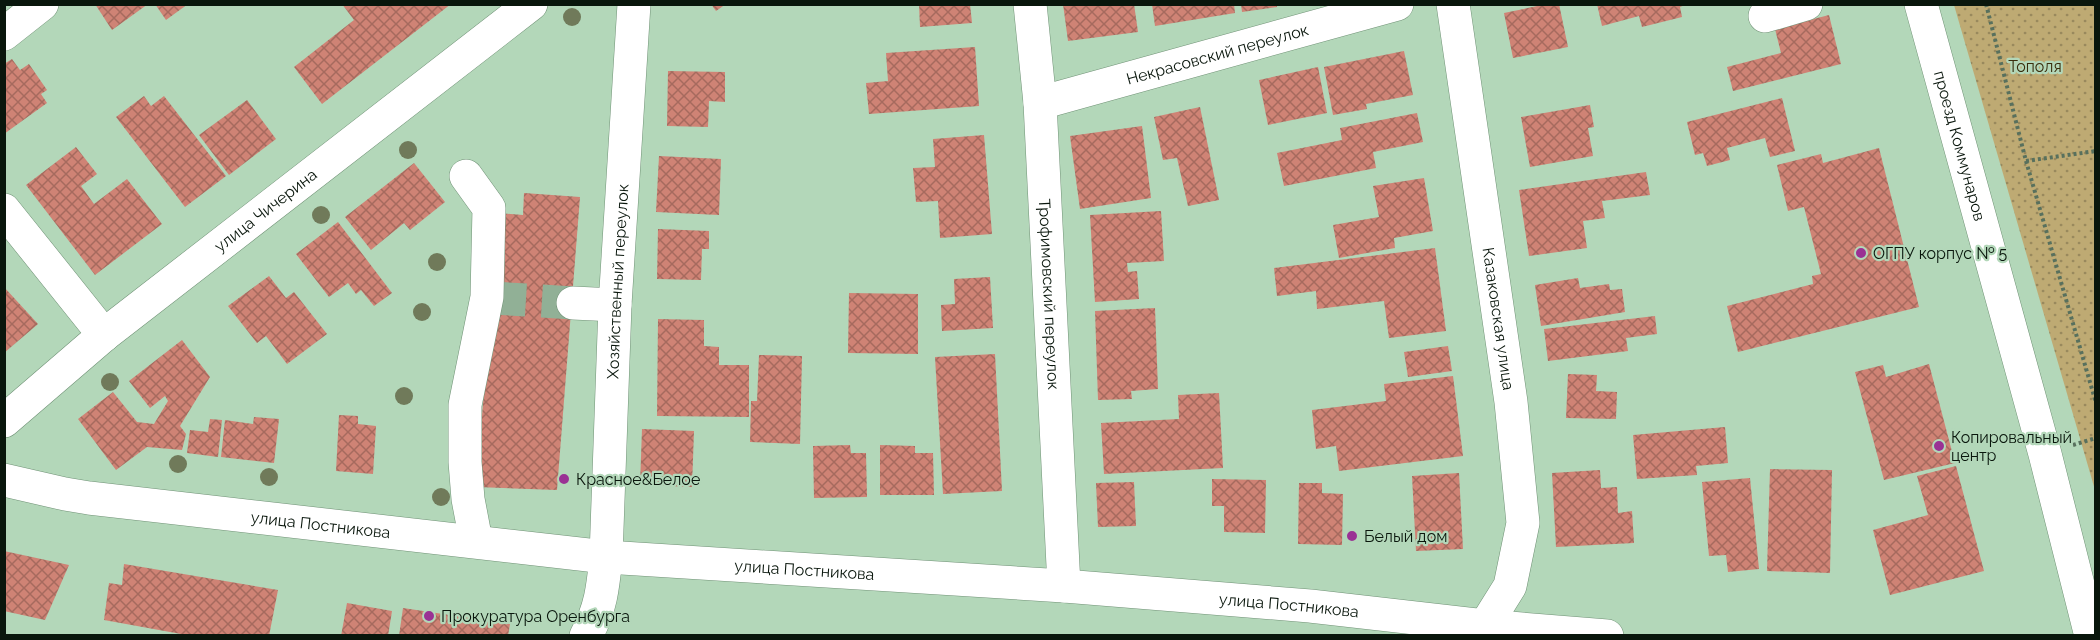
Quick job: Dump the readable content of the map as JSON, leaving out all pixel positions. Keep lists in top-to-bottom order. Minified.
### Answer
{"streets":{"street":["Некрасовский переулок","проезд Коммунаров","улица Чичерина","Хозяйственный переулок","Трофимовский переулок","Казаковская улица","улица Постникова"]},"crossings":[["Некрасовский переулок","Трофимовский переулок"],["Хозяйственный переулок","улица Постникова"],["Трофимовский переулок","улица Постникова"],["Казаковская улица","улица Постникова"]],"parks":["Тополя"],"places":["ОГПУ корпус № 5","Копировальный центр","Красное&Белое","Белый дом","Прокуратура Оренбурга"]}
